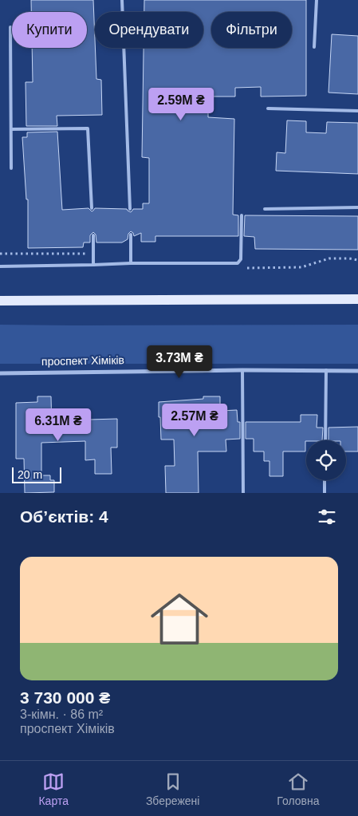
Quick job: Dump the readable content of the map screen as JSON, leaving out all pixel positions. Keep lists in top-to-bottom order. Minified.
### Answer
{"streets":{"street":["проспект Хіміків"]},"scale_bar":"20 m","page":{"chip":["Купити","Орендувати","Фільтри"],"price":["2.59M ₴","3.73M ₴","2.57M ₴","6.31M ₴"],"scale":"20 m","heading":"Об’єктів: 4","list":[{"name":"3 730 000 ₴","note":"3-кімн. · 86 m² · проспект Хіміків"}],"tabs":["Карта","Збережені","Головна"]}}
